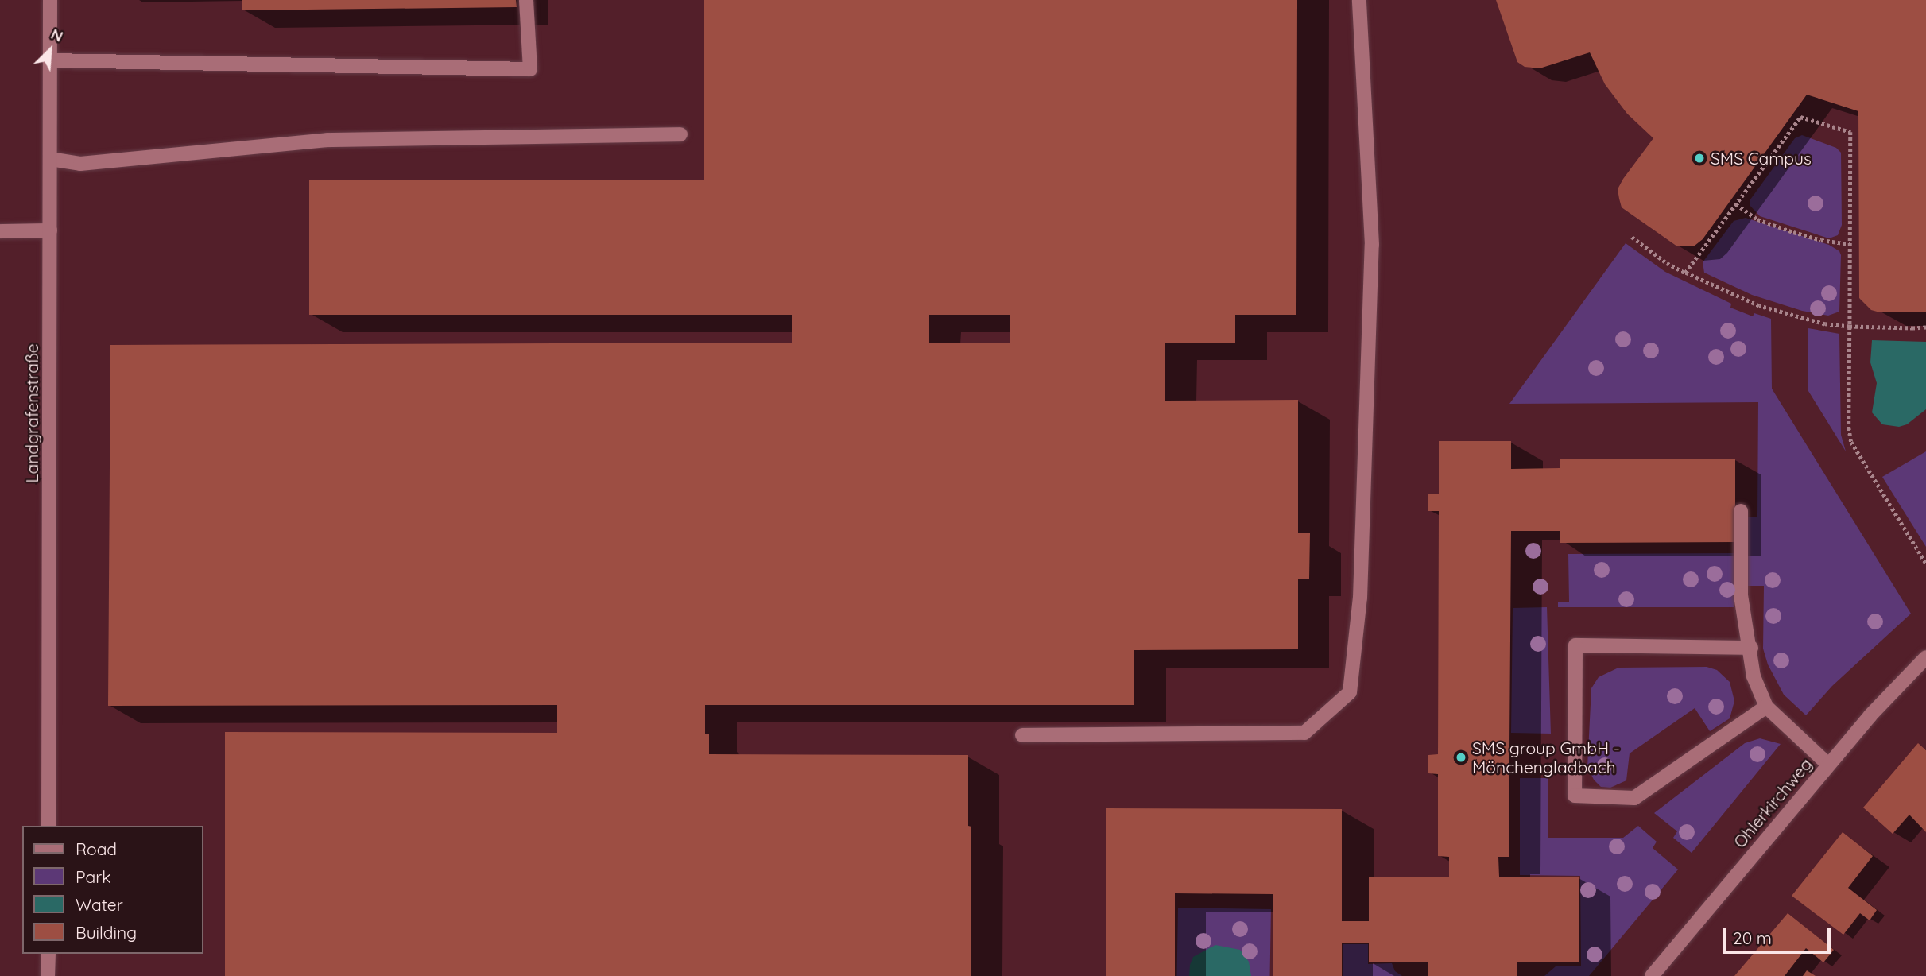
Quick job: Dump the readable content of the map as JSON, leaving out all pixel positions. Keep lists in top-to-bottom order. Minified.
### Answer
{"streets":{"street":["Landgrafenstraße","Ohlerkirchweg"]},"places":["SMS Campus","SMS group GmbH - Mönchengladbach"],"legend":["Road","Park","Water","Building"],"scale_bar":"20 m","north":"top right"}
